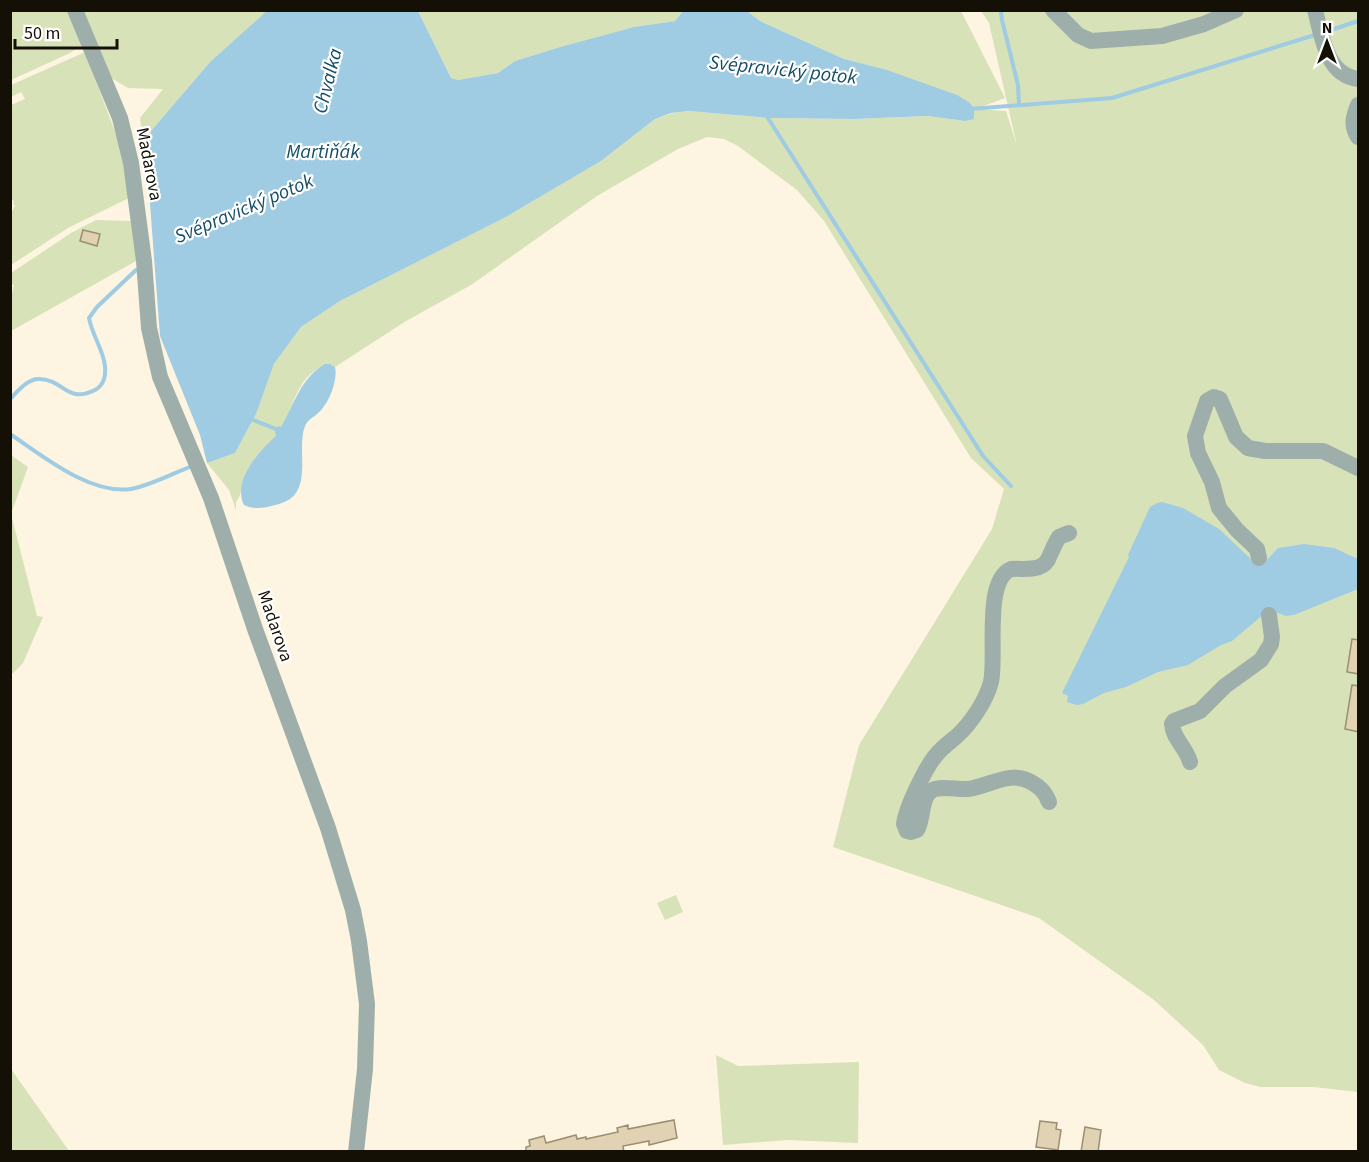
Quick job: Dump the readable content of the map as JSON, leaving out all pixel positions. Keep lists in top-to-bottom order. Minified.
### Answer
{"streets":{"street":["Madarova"]},"water":["Svépravický potok","Chvalka","Martiňák"],"scale_bar":"50 m","north":"top"}
